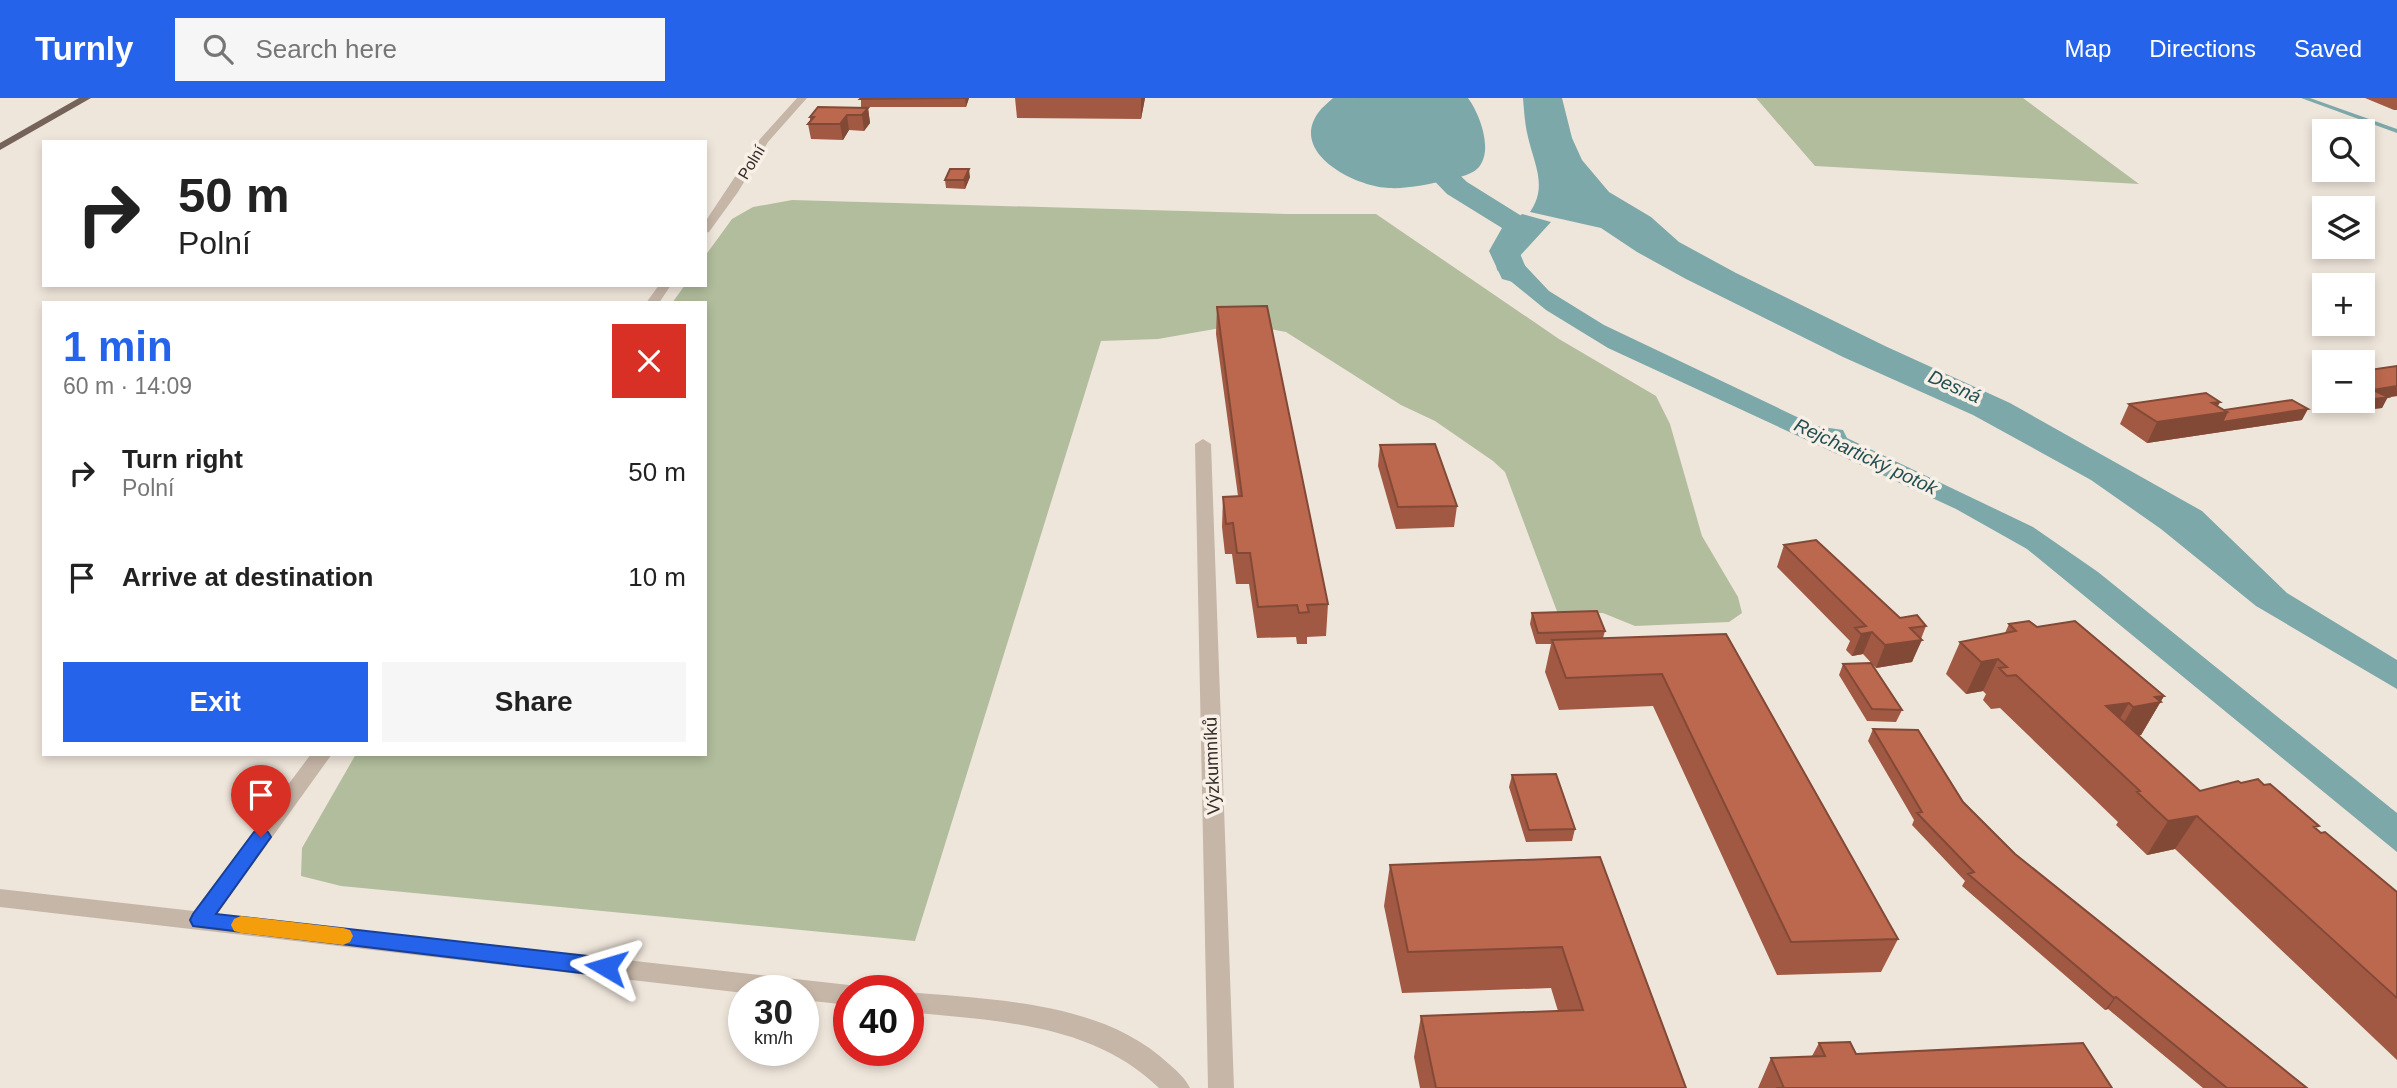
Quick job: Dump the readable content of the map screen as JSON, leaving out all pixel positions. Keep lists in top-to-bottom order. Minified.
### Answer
{"streets":{"street":["Polní","Výzkumníků"]},"water":["Desná","Rejchartický potok"],"page":{"header":"Turnly","search":"Search here","nav":["Map","Directions","Saved"],"map_buttons":["+","−"],"turn":["50 m","Polní"],"heading":["1 min","60 m · 14:09"],"list":[{"name":"Turn right","note":"Polní","value":"50 m"},{"name":"Arrive at destination","value":"10 m"}],"buttons":["Exit","Share"],"speed":"30 km/h","limit":"40"}}
